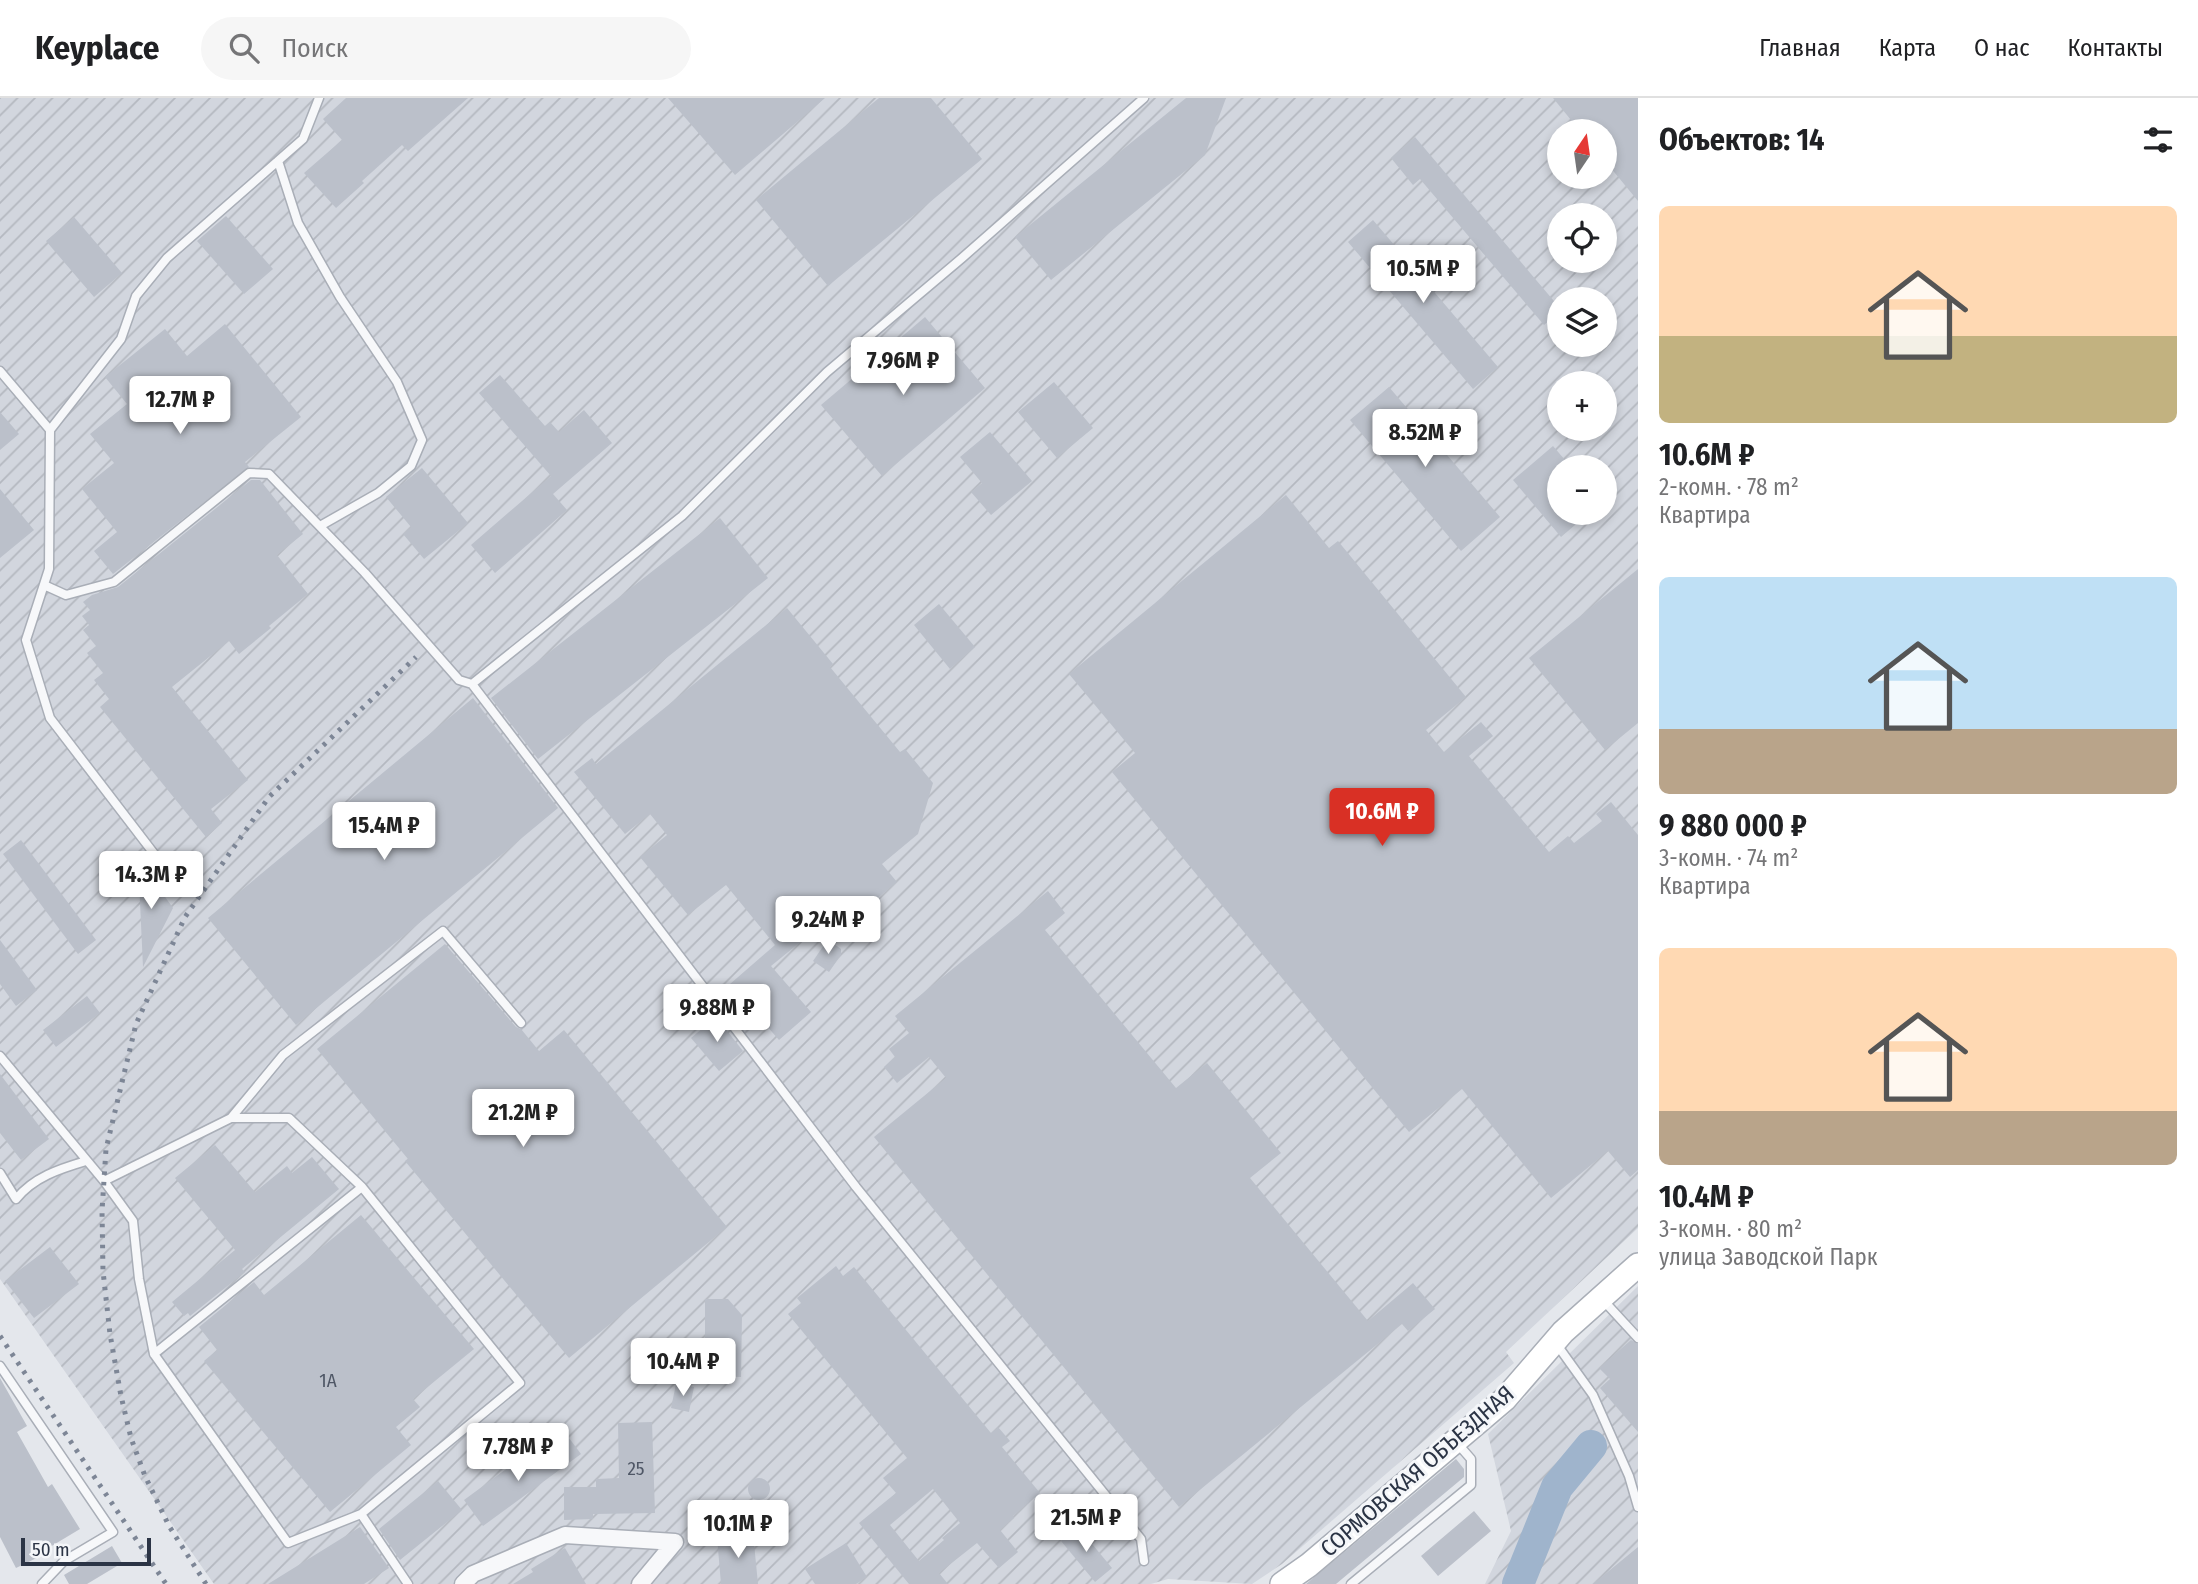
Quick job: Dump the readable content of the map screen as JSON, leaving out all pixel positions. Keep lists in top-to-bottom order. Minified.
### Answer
{"streets":{"street":["СОРМОВСКАЯ ОБЪЕЗДНАЯ"]},"house_numbers":["1А","25"],"scale_bar":"50 m","north":"top","page":{"header":"Keyplace","search":"Поиск","nav":["Главная","Карта","О нас","Контакты"],"heading":"Объектов: 14","map_buttons":["+","−"],"list":[{"name":"10.6M ₽","note":"2-комн. · 78 m² · Квартира"},{"name":"9 880 000 ₽","note":"3-комн. · 74 m² · Квартира"},{"name":"10.4M ₽","note":"3-комн. · 80 m² · улица Заводской Парк"}],"price":["10.5M ₽","7.96M ₽","12.7M ₽","8.52M ₽","10.6M ₽","15.4M ₽","14.3M ₽","9.24M ₽","9.88M ₽","21.2M ₽","10.4M ₽","7.78M ₽","21.5M ₽","10.1M ₽"],"scale":"50 m"}}
